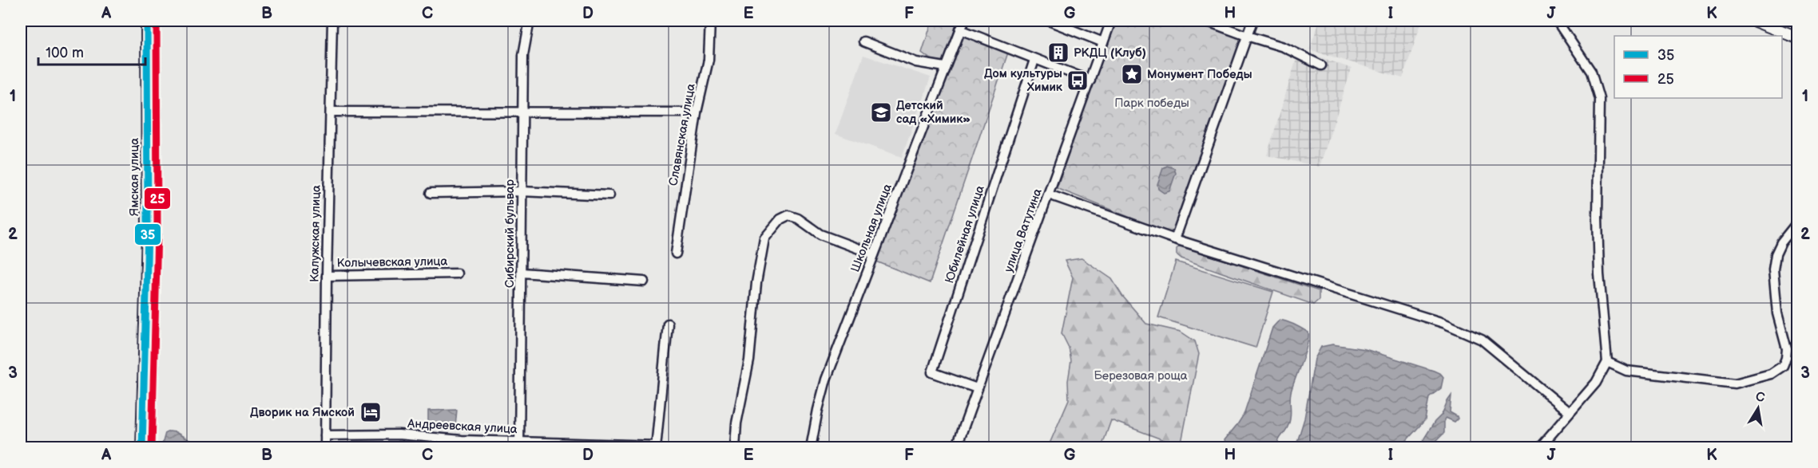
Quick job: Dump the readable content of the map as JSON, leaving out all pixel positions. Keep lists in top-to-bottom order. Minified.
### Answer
{"streets":{"main road":["Ямская улица"],"street":["Славянская улица","Школьная улица","улица Ватутина","Калужская улица","Сибирский бульвар","Юбилейная улица","Колычевская улица","Андреевская улица"]},"crossings":[["улица Ватутина","Юбилейная улица"],["Калужская улица","Колычевская улица"],["Калужская улица","Андреевская улица"],["Сибирский бульвар","Андреевская улица"]],"parks":["Парк победы","Березовая роща"],"places":{"building":["РКДЦ (Клуб)"],"place":["Монумент Победы"],"bus stop":["Дом культуры Химик"],"school or university":["Детский сад «Химик»"],"hotel":["Дворик на Ямской"]},"lines":["transit line 35","transit line 25"],"legend":["35","25"],"scale_bar":"100 m","north":"top","grid":{"columns":["A","B","C","D","E","F","G","H","I","J","K"],"rows":["1","2","3"]}}
